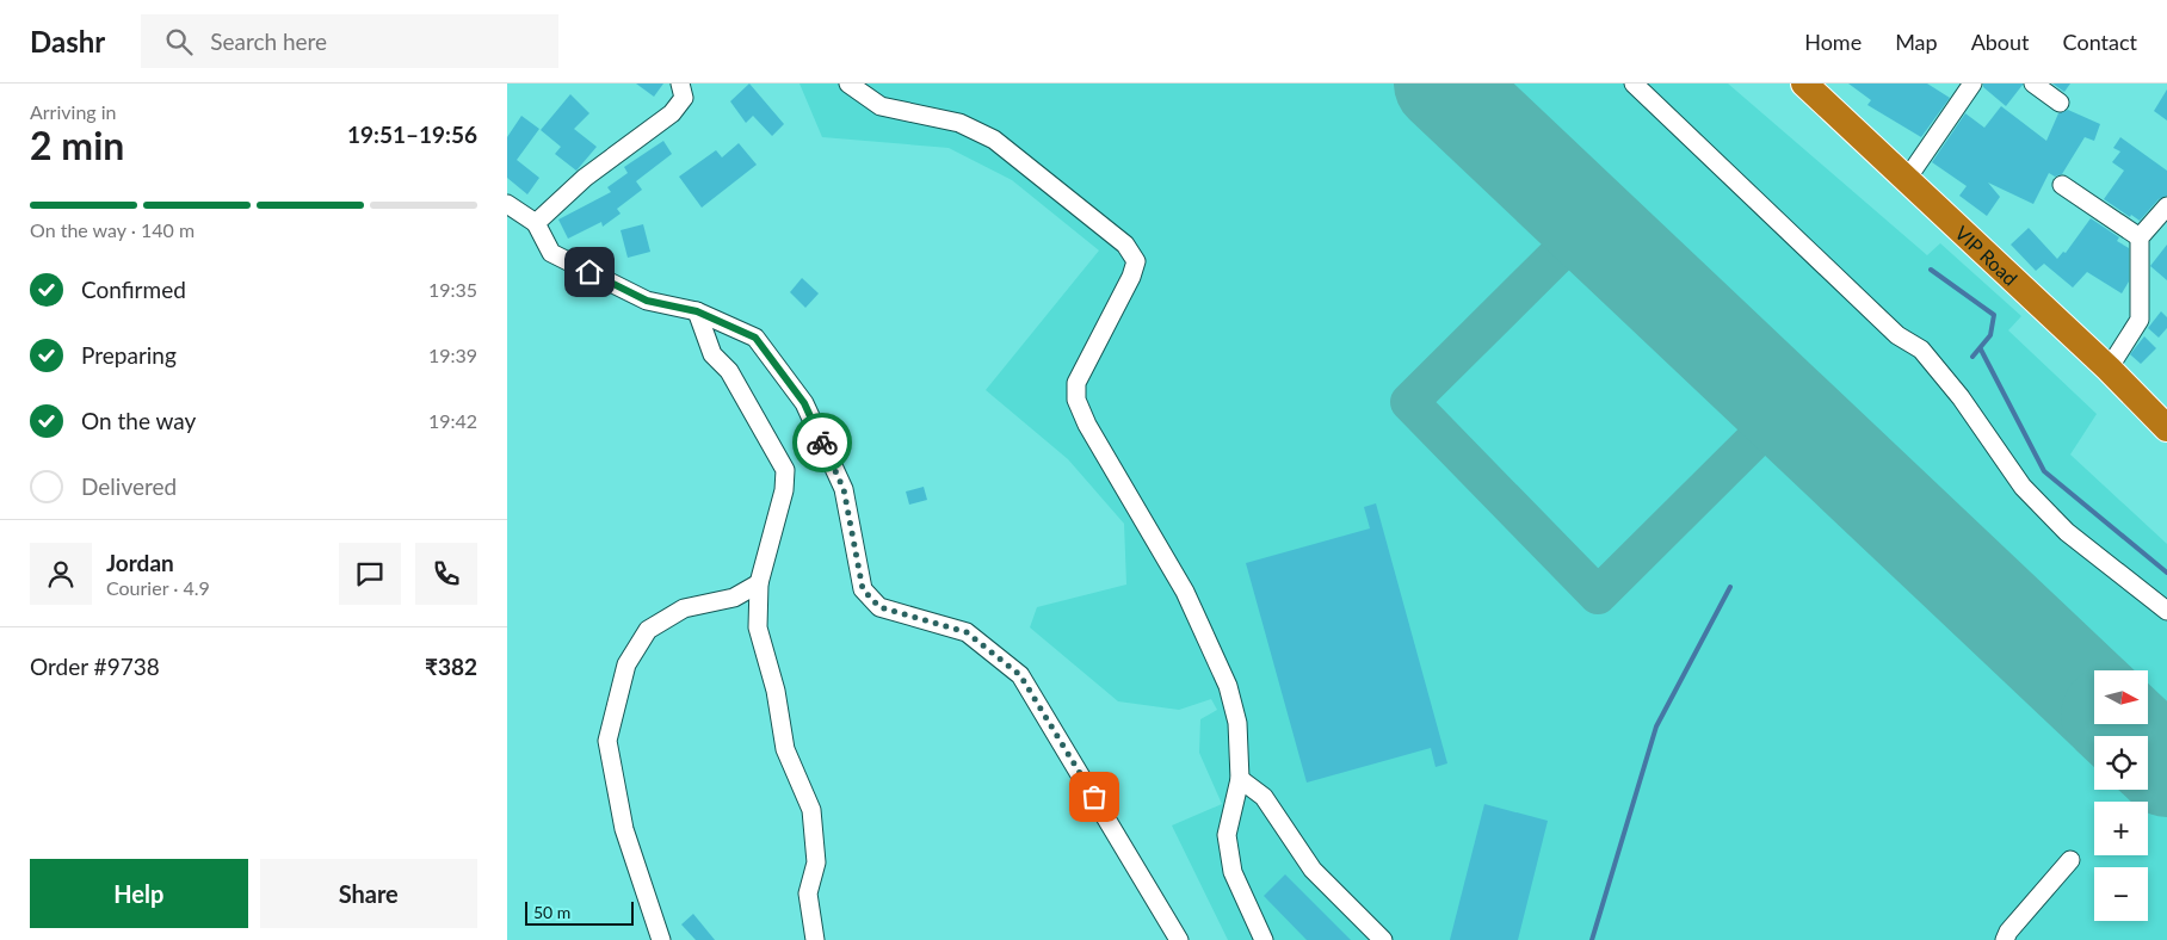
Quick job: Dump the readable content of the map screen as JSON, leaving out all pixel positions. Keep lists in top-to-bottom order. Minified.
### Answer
{"streets":{"highway":["VIP Road"]},"scale_bar":"50 m","north":"right","page":{"header":"Dashr","search":"Search here","nav":["Home","Map","About","Contact"],"heading":["2 min","Arriving in","19:51–19:56"],"panel":["Jordan","Courier · 4.9","Order #9738","₹382"],"bar":"On the way · 140 m","list":[["Confirmed","19:35"],["Preparing","19:39"],["On the way","19:42"],"Delivered"],"map_buttons":["+","−"],"buttons":["Help","Share"],"scale":"50 m"}}
